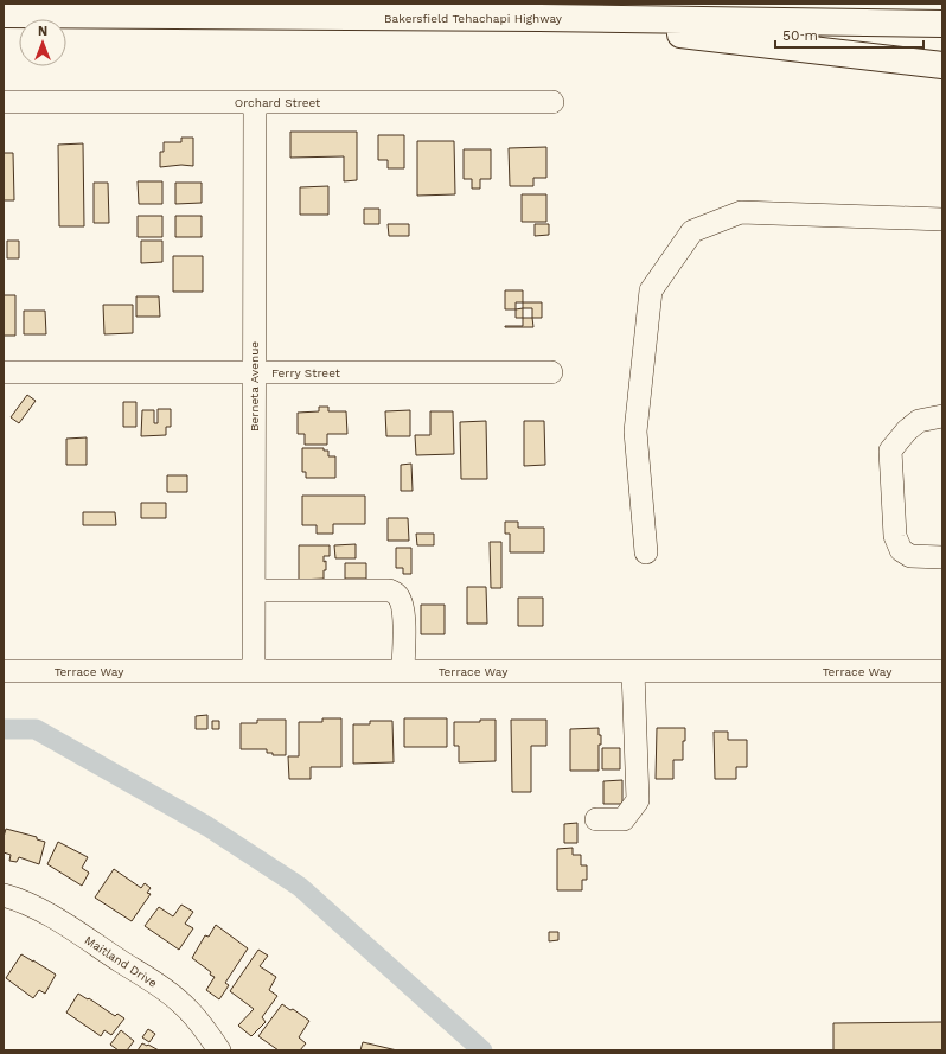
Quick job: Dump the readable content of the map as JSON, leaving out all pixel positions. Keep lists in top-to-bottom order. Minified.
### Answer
{"streets":{"highway":["Bakersfield Tehachapi Highway"],"street":["Orchard Street","Ferry Street","Berneta Avenue","Terrace Way","Maitland Drive"]},"crossings":[["Orchard Street","Berneta Avenue"],["Ferry Street","Berneta Avenue"],["Berneta Avenue","Terrace Way"]],"scale_bar":"50 m","north":"top"}
